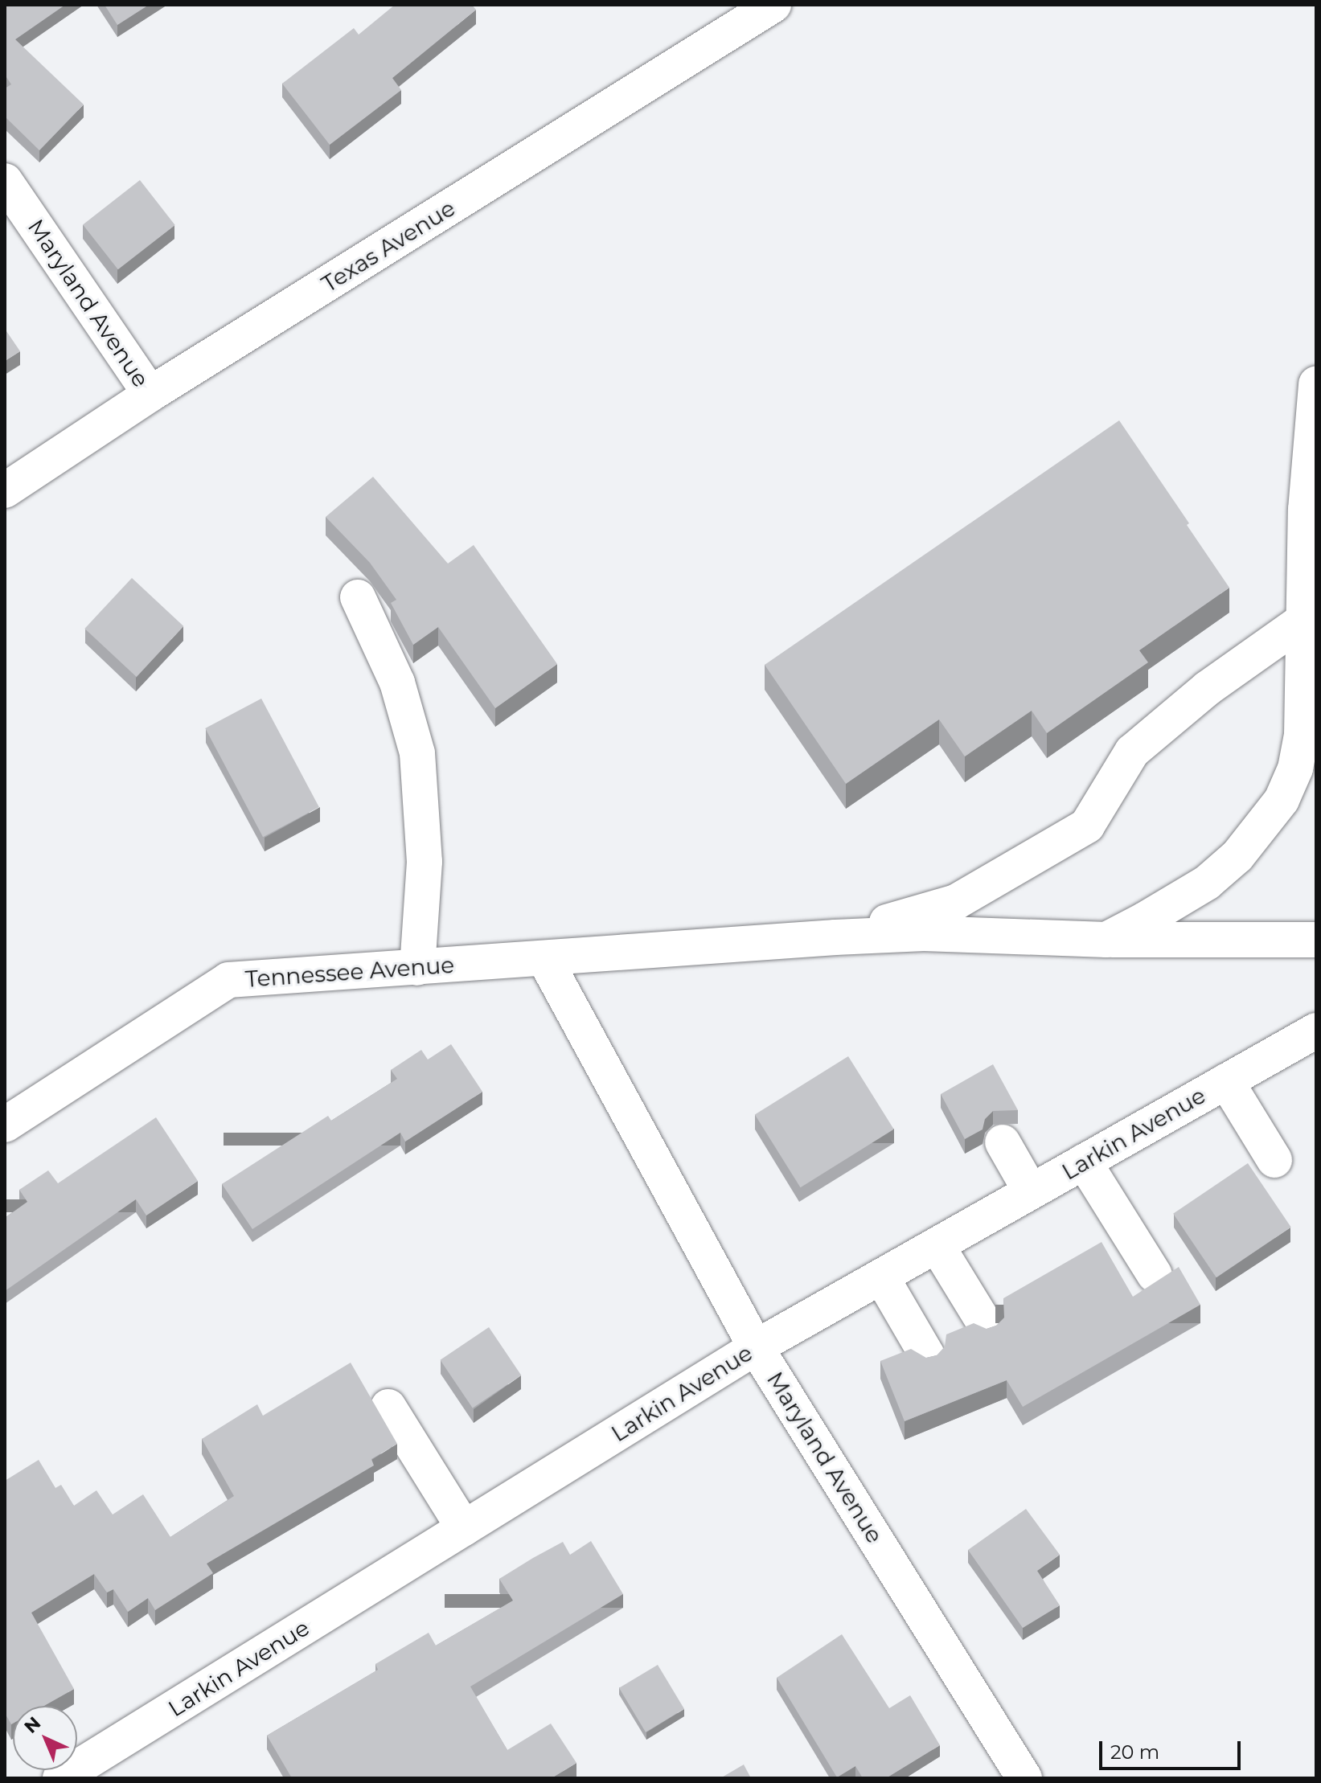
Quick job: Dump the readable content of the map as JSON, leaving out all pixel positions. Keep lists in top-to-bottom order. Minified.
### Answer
{"streets":{"street":["Texas Avenue","Maryland Avenue","Tennessee Avenue","Larkin Avenue"]},"crossings":[["Texas Avenue","Maryland Avenue"],["Maryland Avenue","Tennessee Avenue"],["Maryland Avenue","Larkin Avenue"]],"scale_bar":"20 m","north":"top left"}
